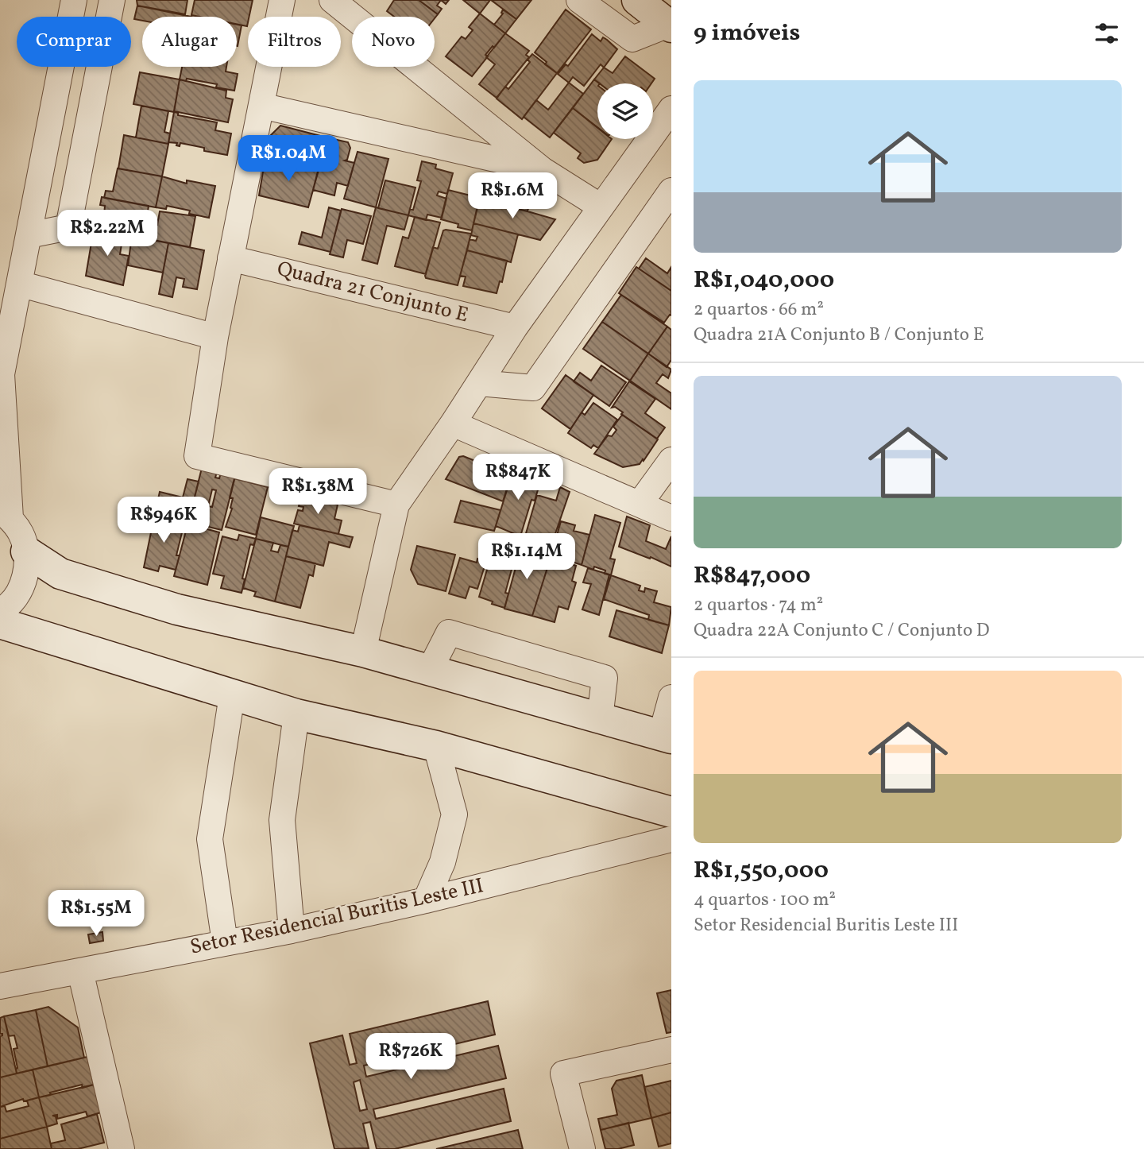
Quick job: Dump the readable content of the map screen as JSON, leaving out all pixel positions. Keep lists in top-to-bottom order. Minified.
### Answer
{"streets":{"street":["Quadra 21 Conjunto E","Setor Residencial Buritis Leste III"]},"page":{"heading":"9 imóveis","chip":["Comprar","Alugar","Filtros","Novo"],"list":[{"name":"R$1,040,000","note":"2 quartos · 66 m² · Quadra 21A Conjunto B / Conjunto E"},{"name":"R$847,000","note":"2 quartos · 74 m² · Quadra 22A Conjunto C / Conjunto D"},{"name":"R$1,550,000","note":"4 quartos · 100 m² · Setor Residencial Buritis Leste III"}],"price":["R$1.04M","R$1.6M","R$2.22M","R$847K","R$1.38M","R$946K","R$1.14M","R$1.55M","R$726K"]}}
